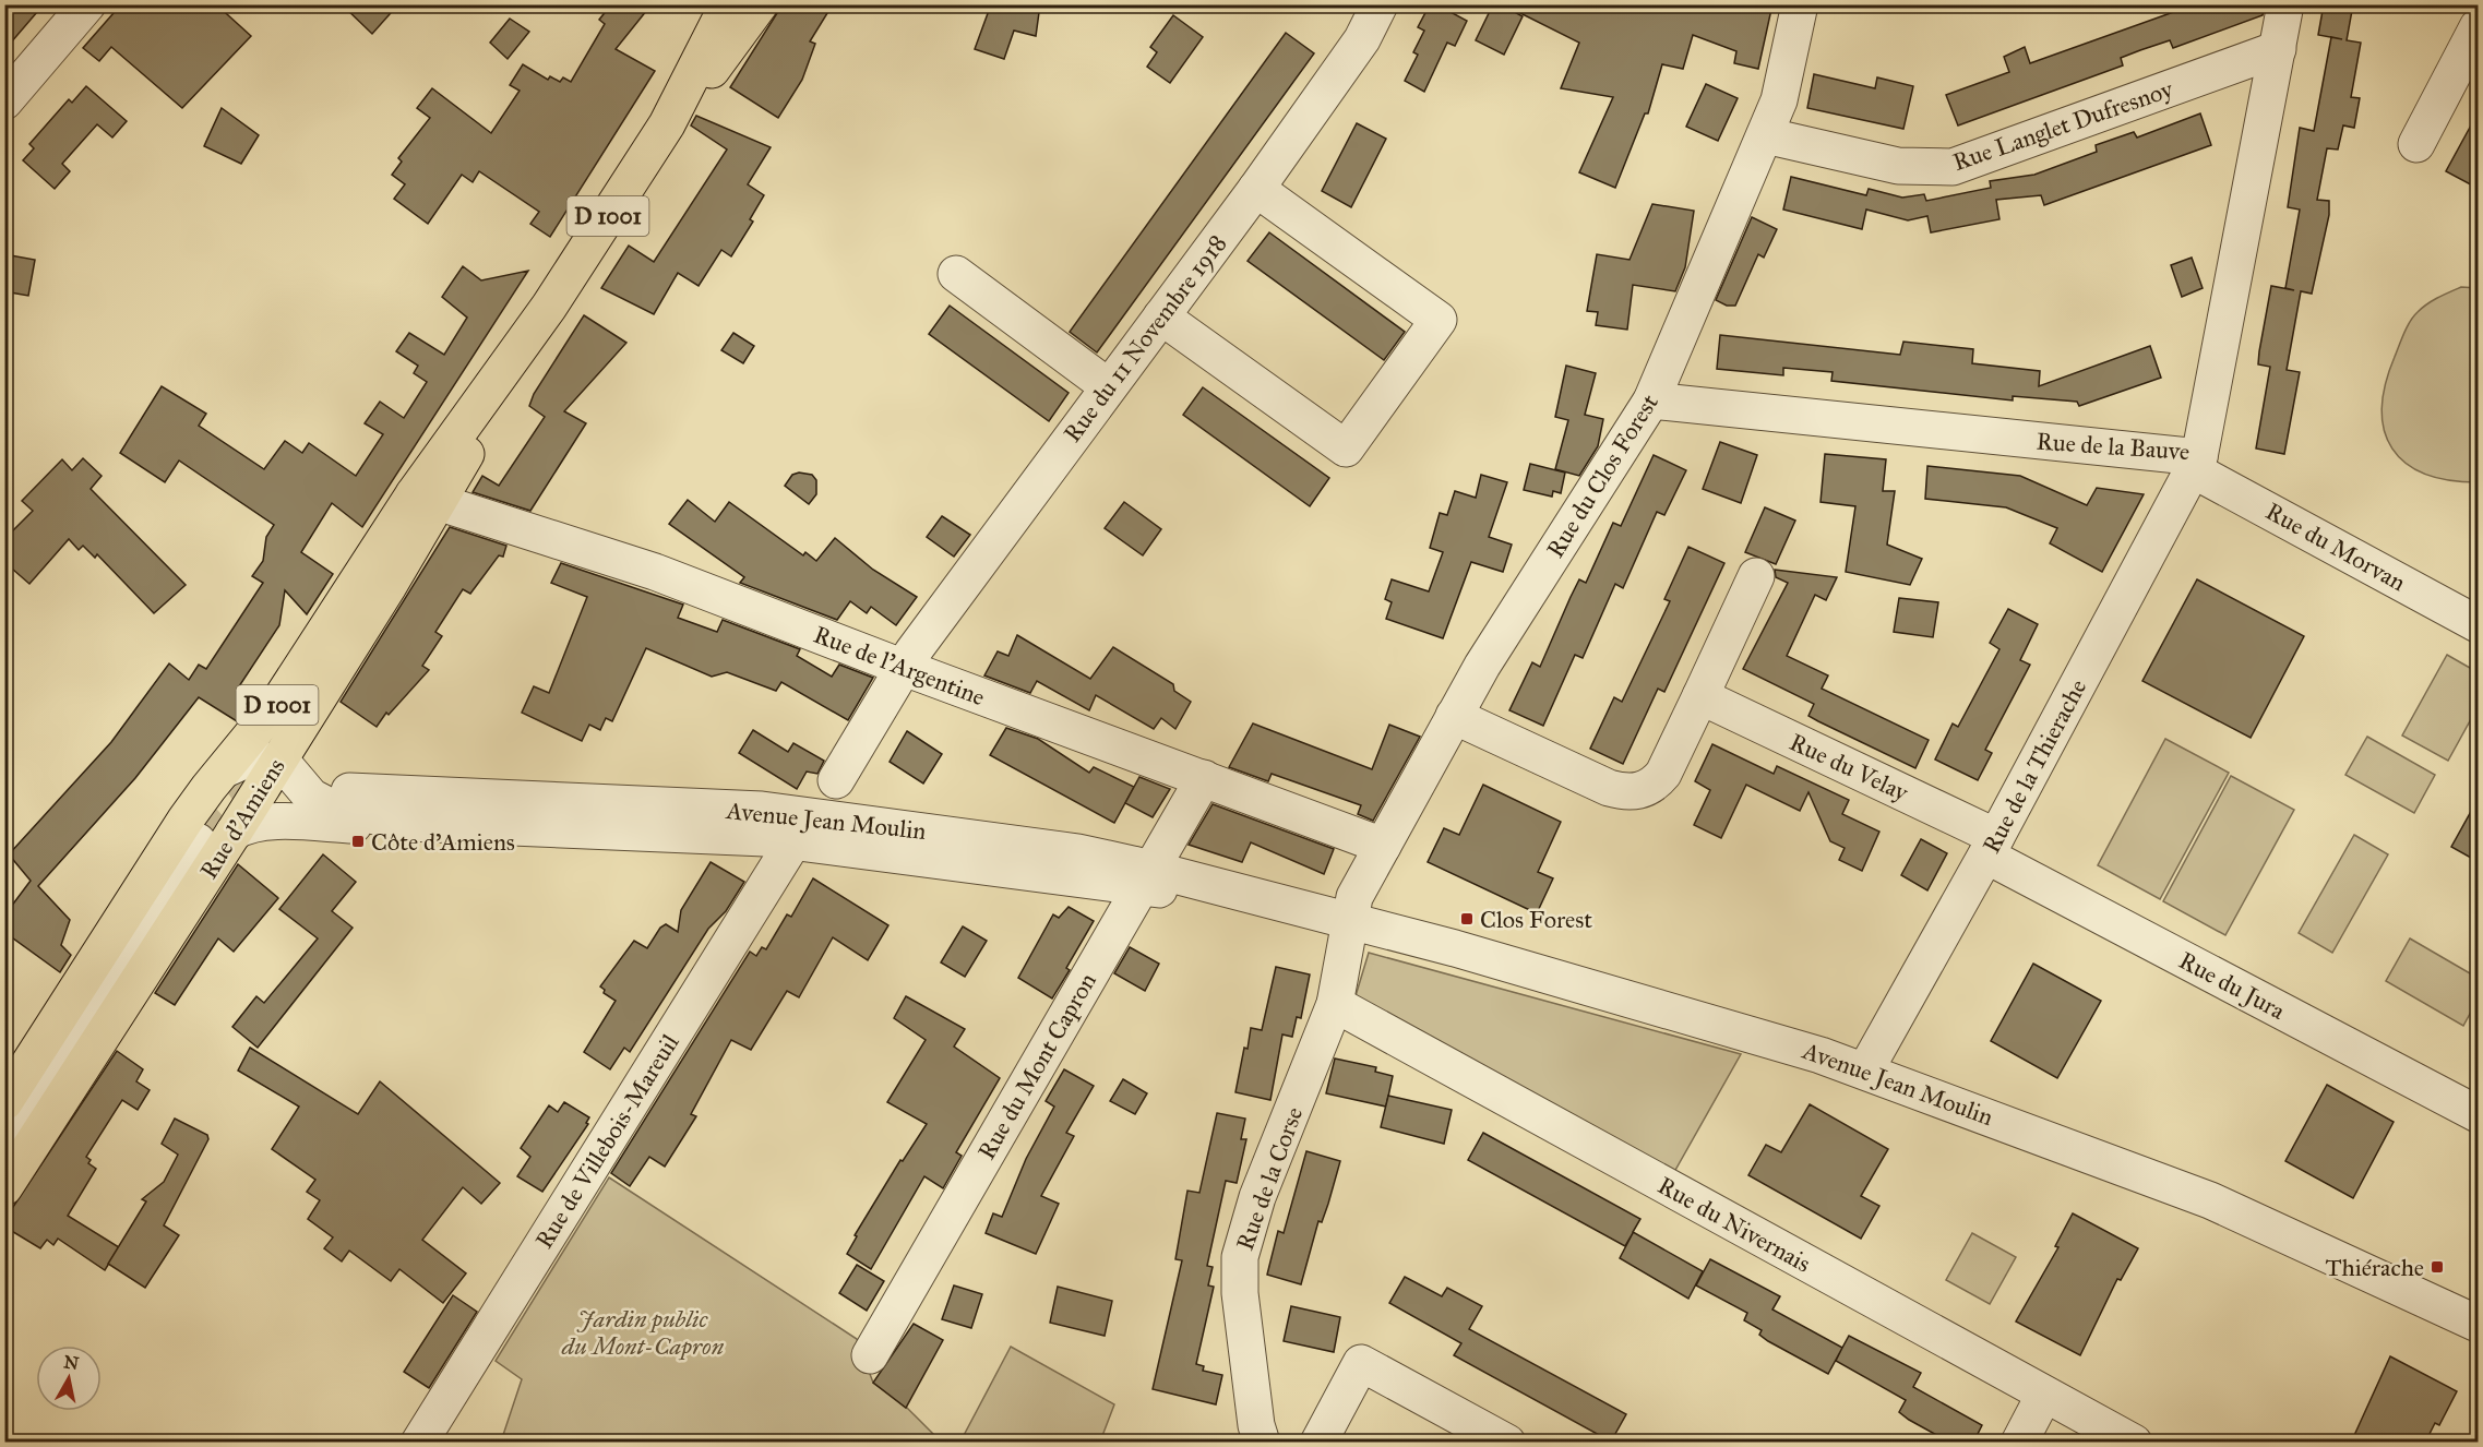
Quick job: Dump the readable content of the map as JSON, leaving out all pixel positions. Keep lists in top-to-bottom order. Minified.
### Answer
{"streets":{"main road":["D 1001","Rue d'Amiens"],"street":["Rue Langlet Dufresnoy","Rue du 11 Novembre 1918","Rue de la Bauve","Rue du Clos Forest","Rue du Morvan","Rue de l'Argentine","Rue de la Thierache","Rue du Velay","Avenue Jean Moulin","Rue du Jura","Rue du Mont Capron","Rue de Villebois-Mareuil","Rue de la Corse","Rue du Nivernais"]},"crossings":[["Rue Langlet Dufresnoy","Rue de la Bauve"],["Rue Langlet Dufresnoy","Rue du Clos Forest"],["Rue du 11 Novembre 1918","Rue de l'Argentine"],["Rue de la Bauve","Rue du Clos Forest"],["Rue de la Bauve","Rue du Morvan"],["Rue de la Bauve","Rue de la Thierache"],["Rue du Clos Forest","Rue de l'Argentine"],["Rue du Clos Forest","Avenue Jean Moulin"],["Rue du Clos Forest","Rue de la Corse"],["Rue du Morvan","Rue de la Thierache"],["Rue de l'Argentine","Rue d'Amiens"],["Rue de l'Argentine","Rue du Mont Capron"],["Rue de la Thierache","Rue du Velay"],["Rue de la Thierache","Avenue Jean Moulin"],["Rue de la Thierache","Rue du Jura"],["Rue du Velay","Rue du Jura"],["Rue d'Amiens","Avenue Jean Moulin"],["Avenue Jean Moulin","Rue du Mont Capron"],["Avenue Jean Moulin","Rue de Villebois-Mareuil"],["Avenue Jean Moulin","Rue de la Corse"],["Rue de la Corse","Rue du Nivernais"]],"parks":["Jardin public du Mont-Capron"],"places":{"transit":["Côte d'Amiens","Clos Forest","Thiérache"]},"north":"top"}
